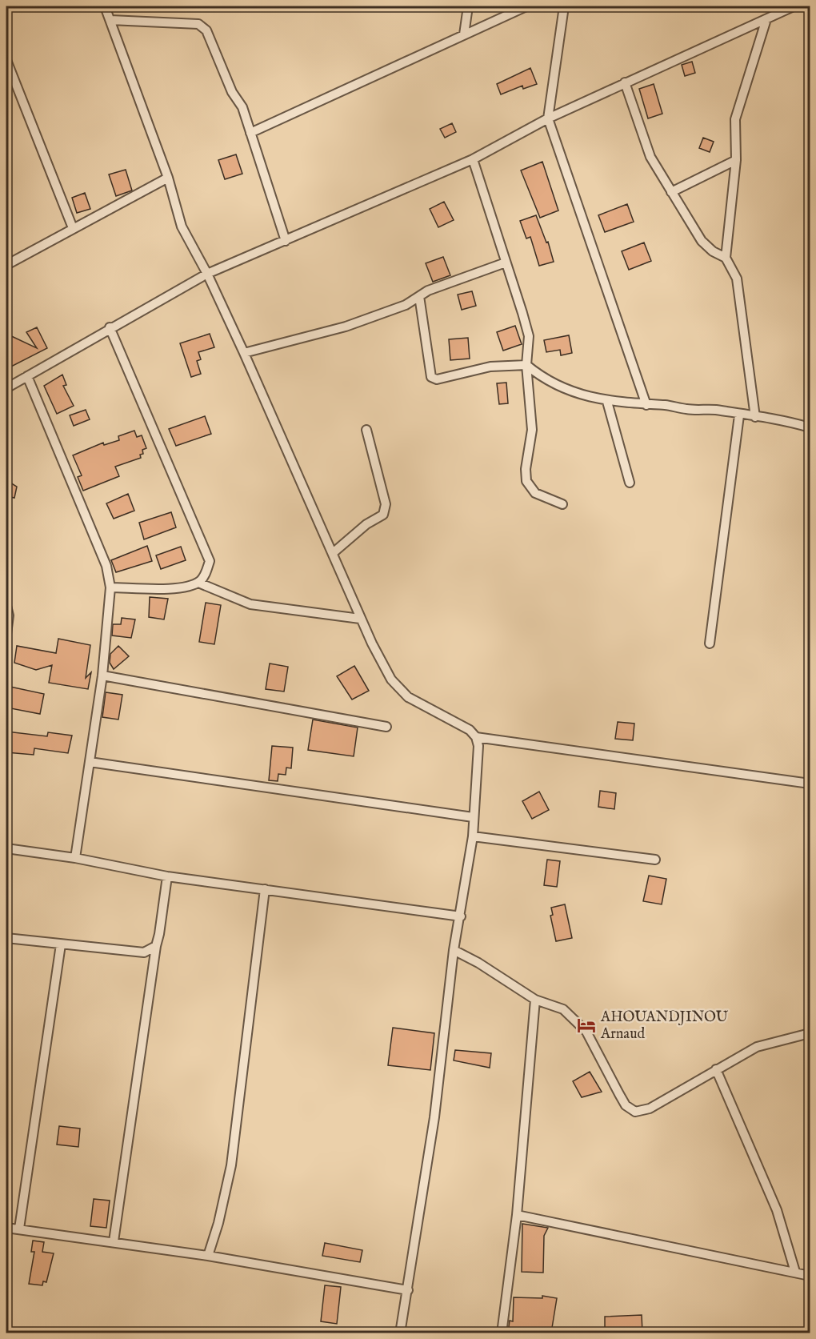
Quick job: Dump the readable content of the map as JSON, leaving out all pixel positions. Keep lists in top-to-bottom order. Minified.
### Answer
{"places":{"hotel":["AHOUANDJINOU Arnaud"]}}
